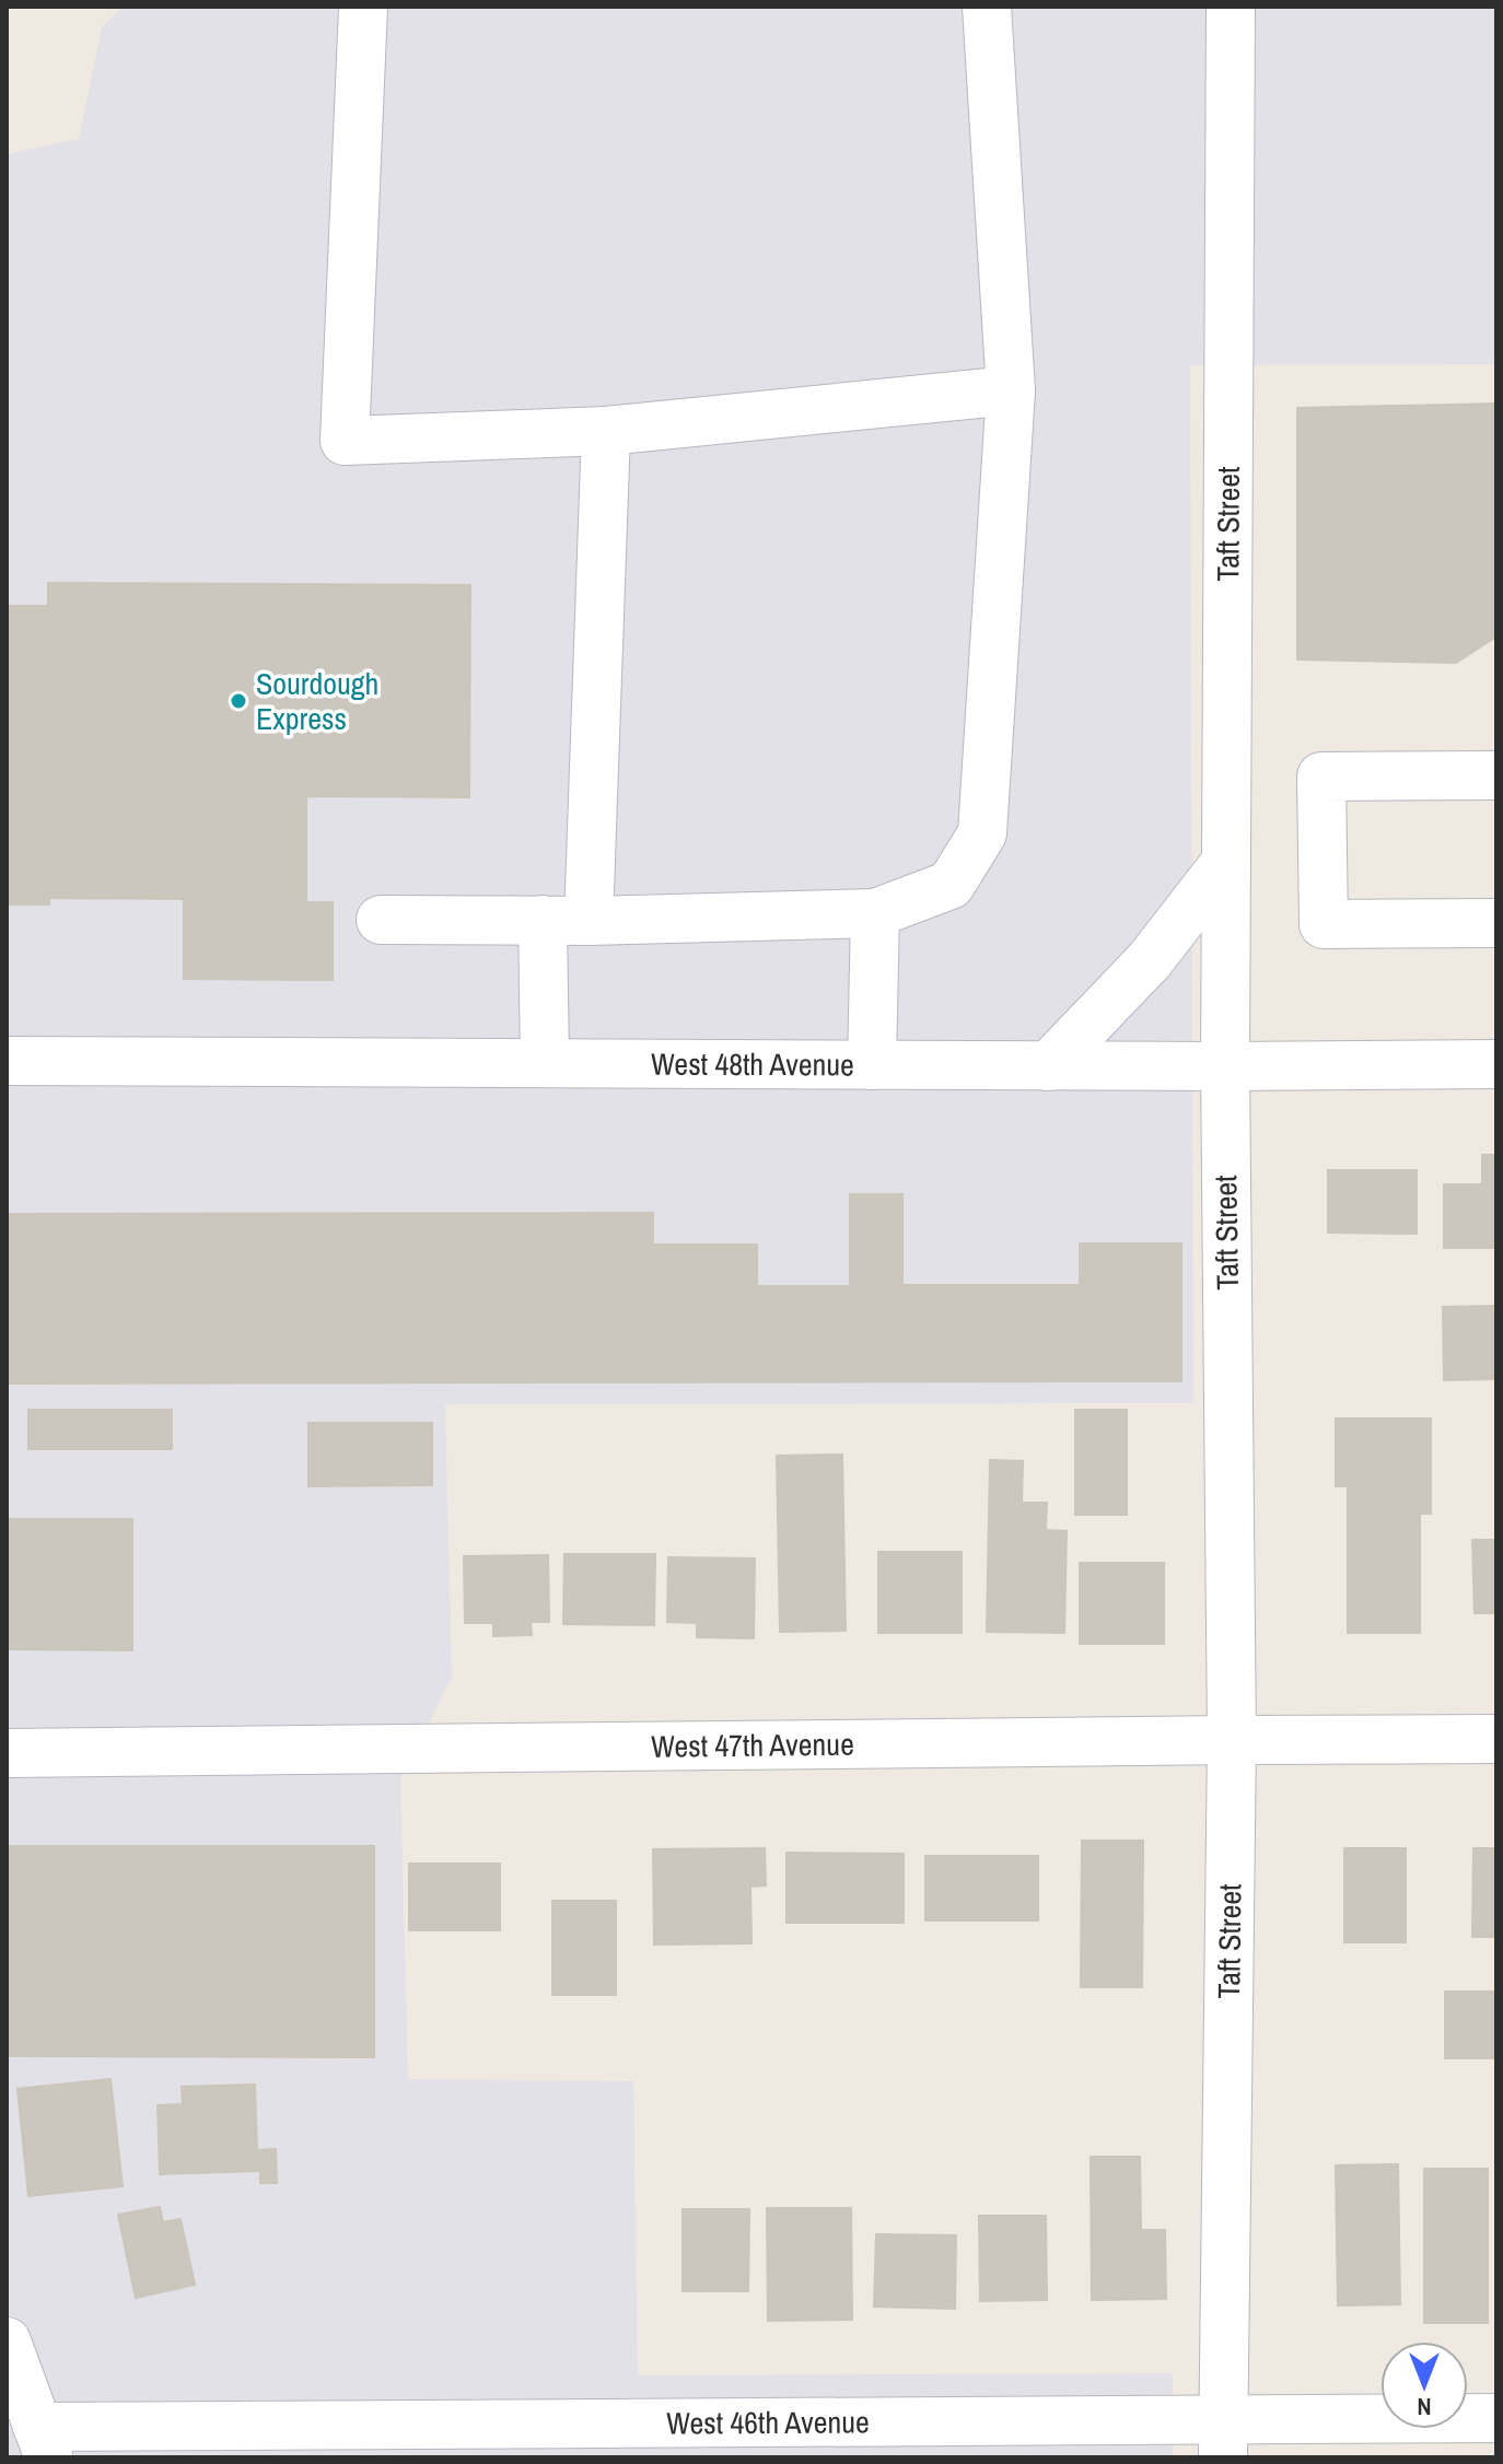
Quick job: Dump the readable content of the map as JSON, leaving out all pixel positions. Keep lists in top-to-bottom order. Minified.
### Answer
{"streets":{"street":["Taft Street","West 48th Avenue","West 47th Avenue","West 46th Avenue"]},"crossings":[["Taft Street","West 48th Avenue"],["Taft Street","West 47th Avenue"],["Taft Street","West 46th Avenue"]],"places":["Sourdough Express"],"north":"bottom"}
